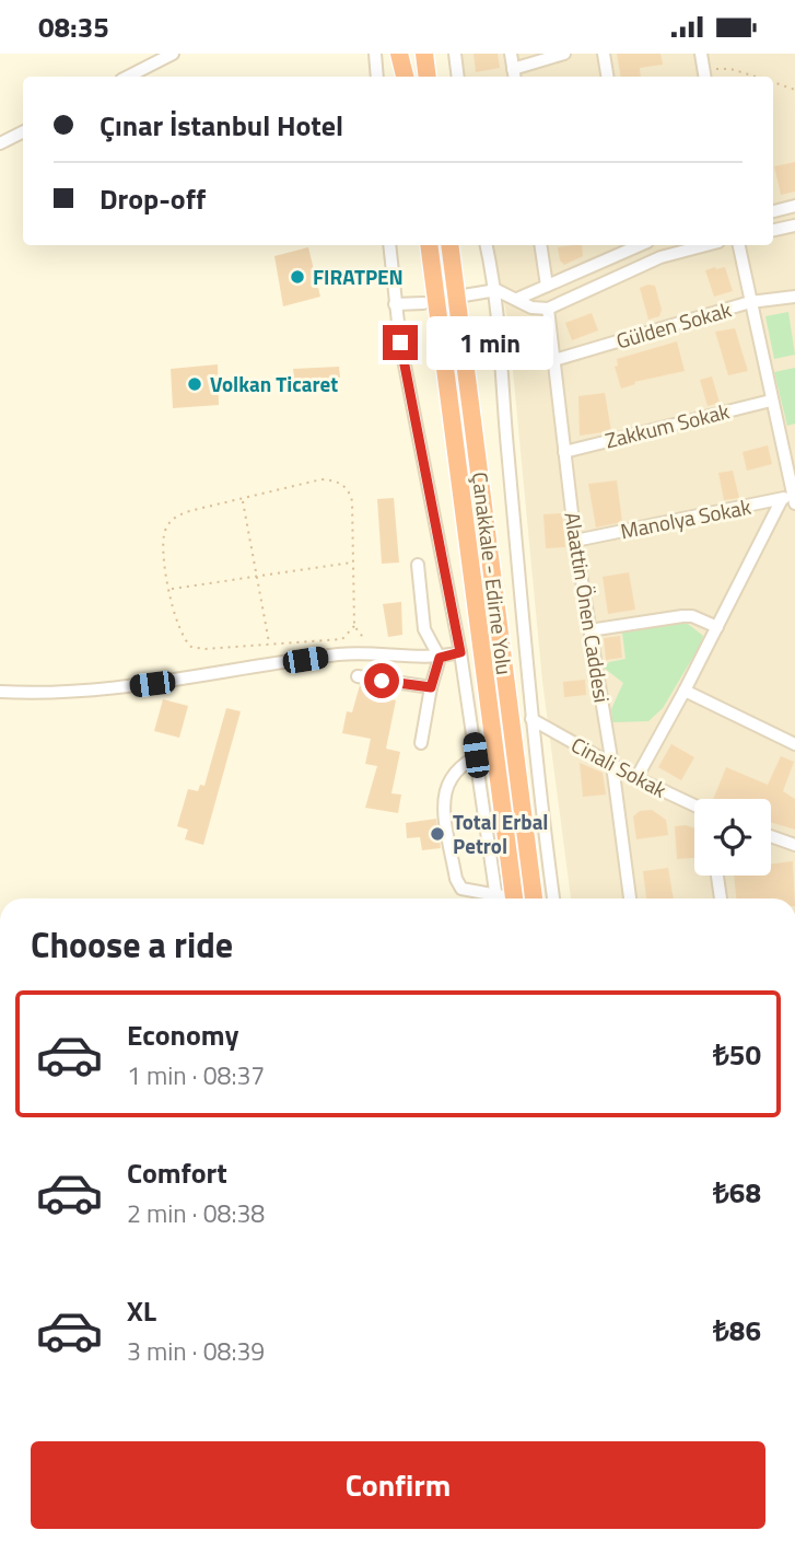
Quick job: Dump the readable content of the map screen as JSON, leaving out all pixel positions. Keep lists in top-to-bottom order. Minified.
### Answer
{"streets":{"highway":["Çanakkale - Edirne Yolu"],"street":["Gülden Sokak","Zakkum Sokak","Manolya Sokak","Alaattin Önen Caddesi","Cinali Sokak"]},"crossings":[["Gülden Sokak","Alaattin Önen Caddesi"],["Zakkum Sokak","Alaattin Önen Caddesi"],["Manolya Sokak","Alaattin Önen Caddesi"],["Alaattin Önen Caddesi","Cinali Sokak"]],"places":["FIRATPEN","Volkan Ticaret","Total Erbal Petrol"],"page":{"status":"08:35","banner":["Çınar İstanbul Hotel","Drop-off"],"bubble":"1 min","heading":"Choose a ride","list":[{"name":"Economy","note":"1 min · 08:37","value":"₺50"},{"name":"Comfort","note":"2 min · 08:38","value":"₺68"},{"name":"XL","note":"3 min · 08:39","value":"₺86"}],"buttons":"Confirm"}}
